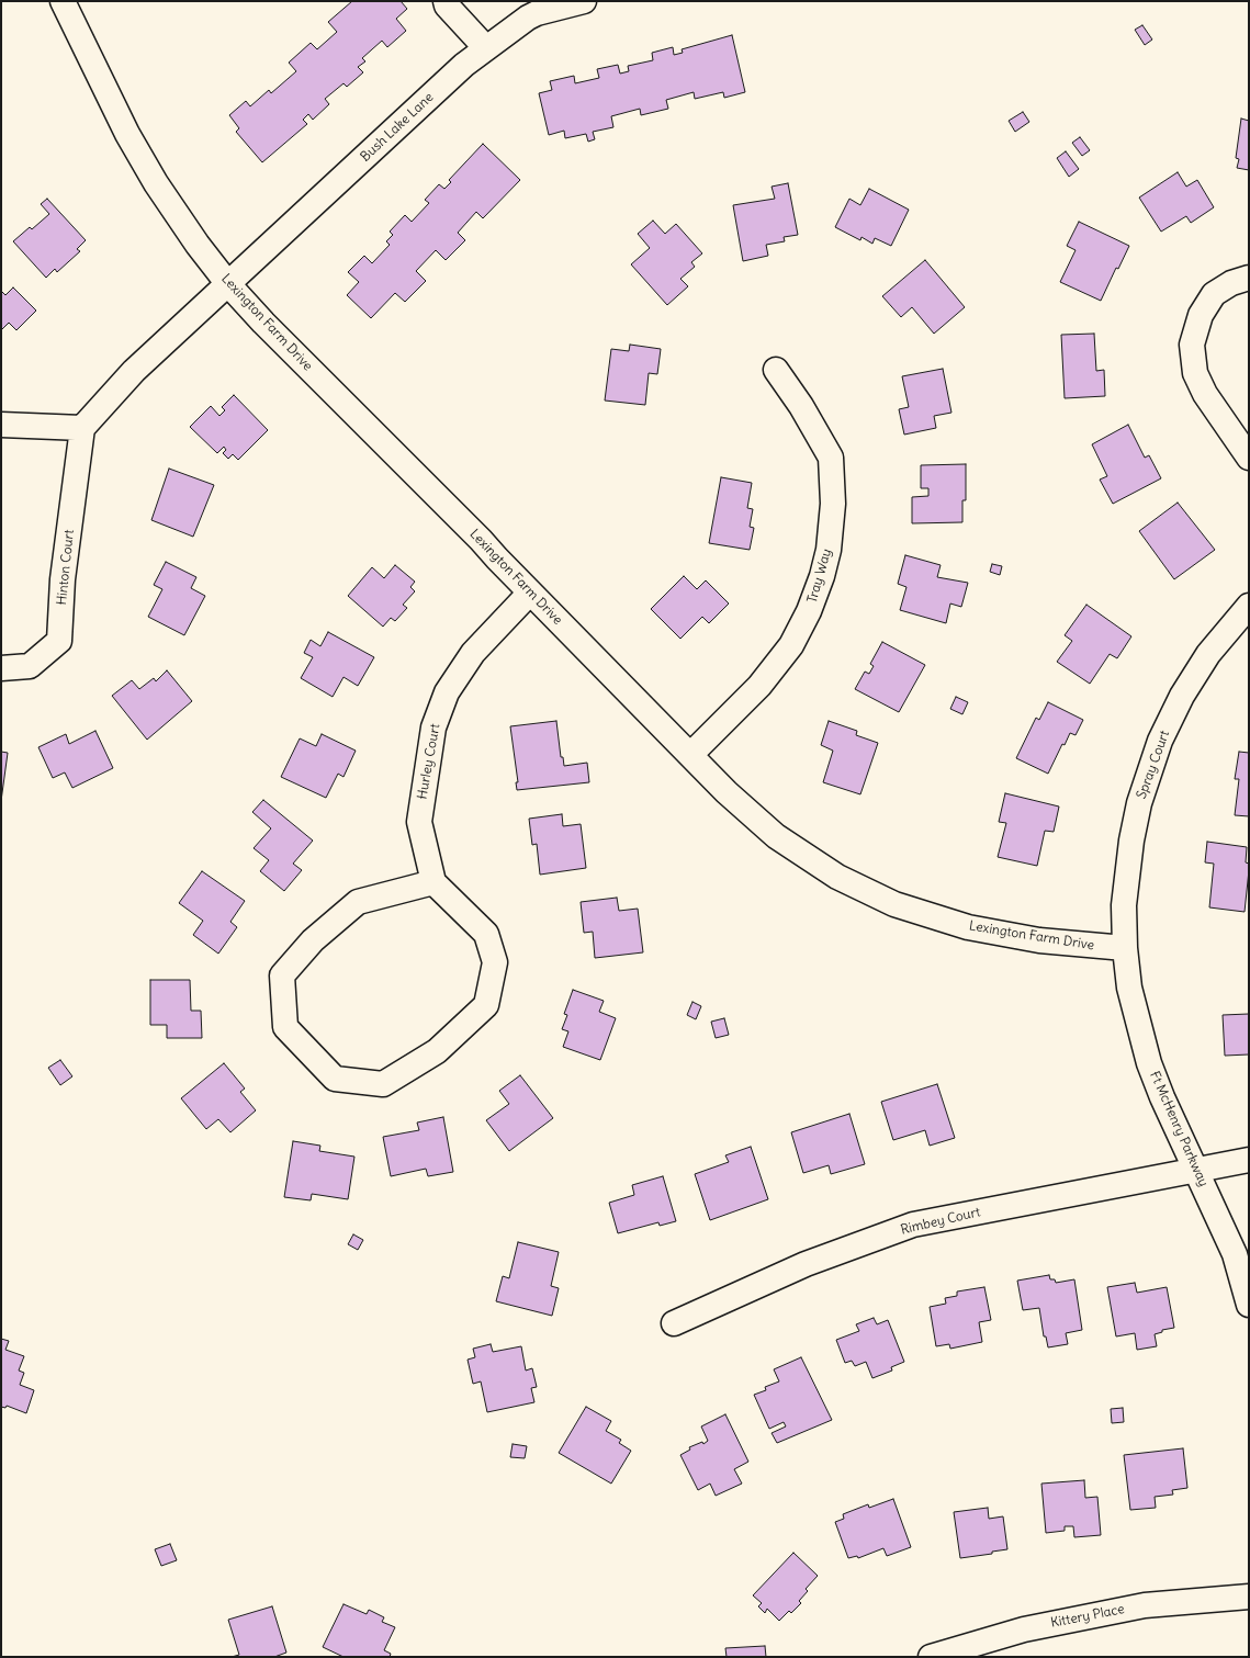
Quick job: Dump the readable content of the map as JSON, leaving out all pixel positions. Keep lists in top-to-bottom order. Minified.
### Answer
{"streets":{"street":["Bush Lake Lane","Lexington Farm Drive","Hinton Court","Tray Way","Hurley Court","Spray Court","Ft McHenry Parkway","Rimbey Court","Kittery Place"]},"crossings":[["Bush Lake Lane","Lexington Farm Drive"],["Lexington Farm Drive","Tray Way"],["Lexington Farm Drive","Hurley Court"],["Lexington Farm Drive","Spray Court"],["Lexington Farm Drive","Ft McHenry Parkway"],["Spray Court","Ft McHenry Parkway"],["Ft McHenry Parkway","Rimbey Court"]]}
